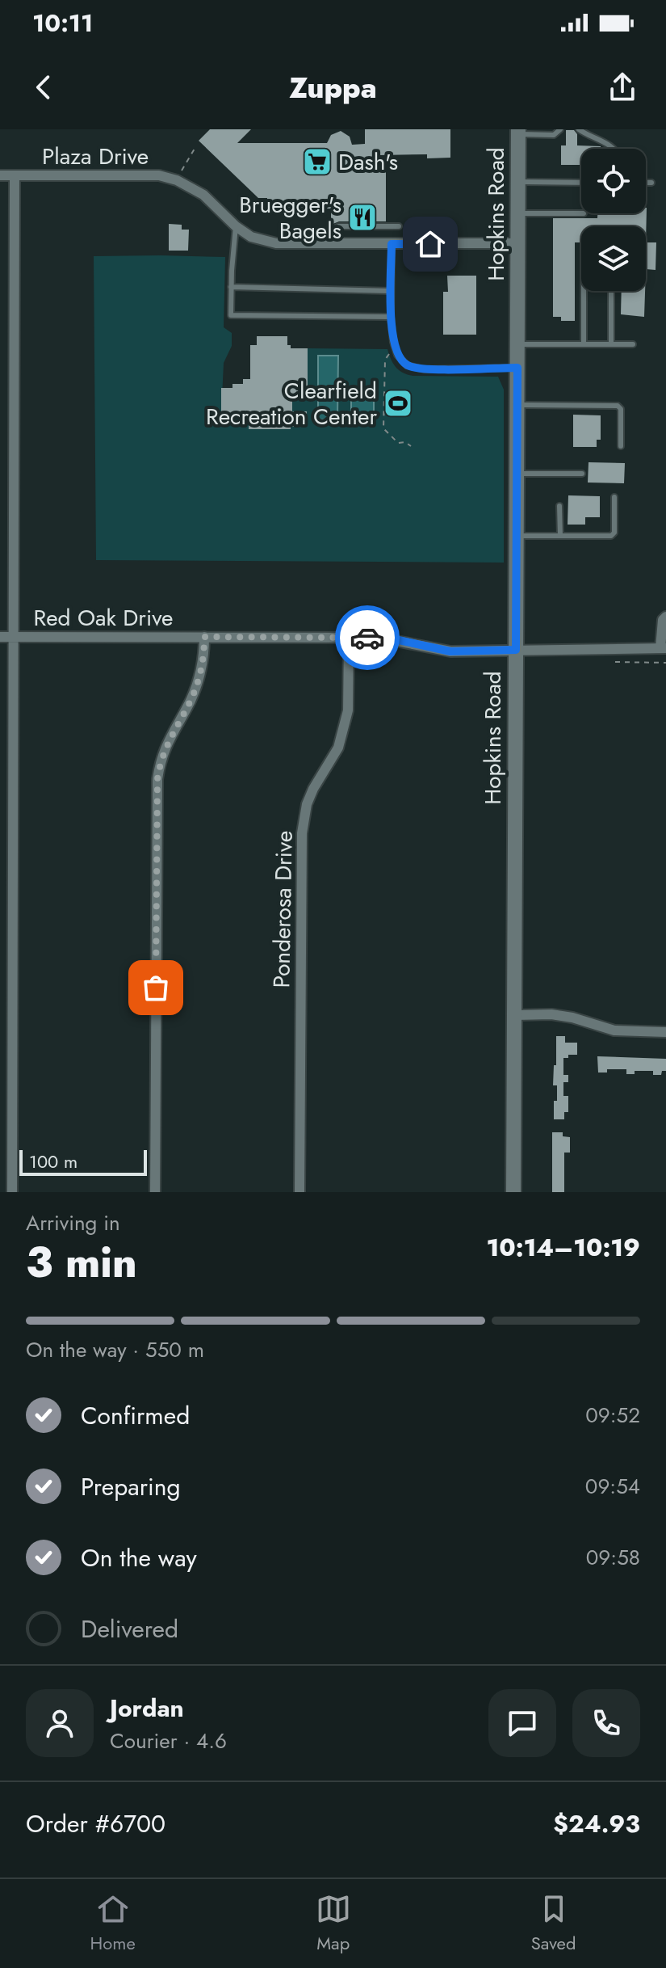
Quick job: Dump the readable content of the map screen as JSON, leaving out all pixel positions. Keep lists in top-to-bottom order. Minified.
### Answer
{"streets":{"street":["Plaza Drive","Hopkins Road","Red Oak Drive","Ponderosa Drive"]},"crossings":[["Plaza Drive","Hopkins Road"],["Hopkins Road","Red Oak Drive"],["Red Oak Drive","Ponderosa Drive"]],"places":{"supermarket":["Dash's"],"restaurant":["Bruegger's Bagels"],"sports":["Clearfield Recreation Center"]},"scale_bar":"100 m","page":{"status":"10:11","header":"Zuppa","scale":"100 m","heading":["3 min","Arriving in","10:14–10:19"],"panel":["Jordan","Courier · 4.6","Order #6700","$24.93"],"bar":"On the way · 550 m","list":[["Confirmed","09:52"],["Preparing","09:54"],["On the way","09:58"],"Delivered"],"tabs":["Home","Map","Saved"]}}
